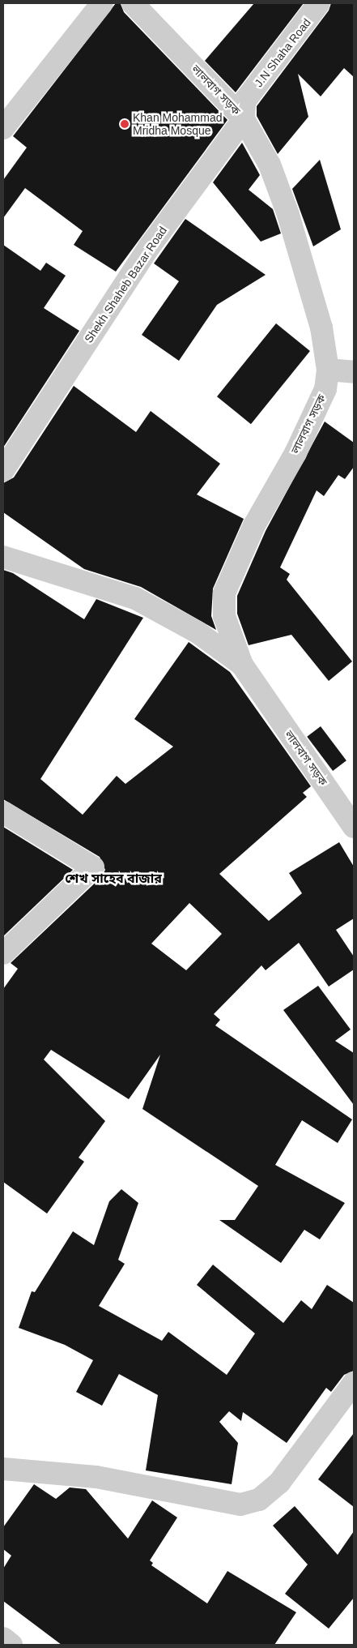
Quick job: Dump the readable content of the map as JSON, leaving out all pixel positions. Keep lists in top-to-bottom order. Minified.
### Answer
{"streets":{"street":["J.N Shaha Road","লালবাগ সড়ক","Shekh Shaheb Bazar Road"]},"crossings":[["J.N Shaha Road","লালবাগ সড়ক"],["J.N Shaha Road","Shekh Shaheb Bazar Road"],["লালবাগ সড়ক","Shekh Shaheb Bazar Road"]],"districts":["শেখ সাহেব বাজার"],"places":["Khan Mohammad Mridha Mosque"]}
